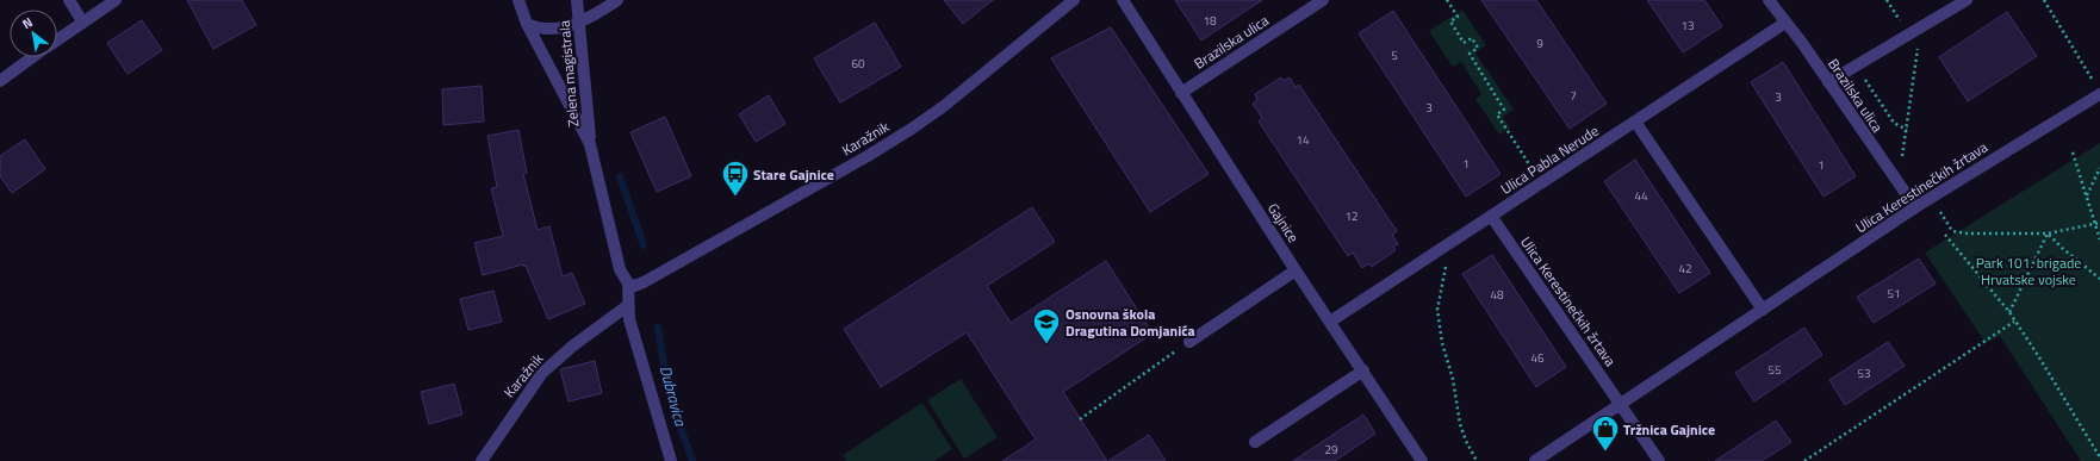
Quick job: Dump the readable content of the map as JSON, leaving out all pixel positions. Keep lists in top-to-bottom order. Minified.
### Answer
{"streets":{"street":["Brazilska ulica","Zelena magistrala","Karažnik","Ulica Pabla Nerude","Ulica Kerestinečkih žrtava","Gajnice"]},"crossings":[["Brazilska ulica","Ulica Pabla Nerude"],["Brazilska ulica","Ulica Kerestinečkih žrtava"],["Brazilska ulica","Gajnice"],["Ulica Pabla Nerude","Ulica Kerestinečkih žrtava"],["Ulica Pabla Nerude","Gajnice"]],"water":["Dubravica"],"parks":["Park 101. brigade Hrvatske vojske"],"places":{"bus stop":["Stare Gajnice"],"school or university":["Osnovna škola Dragutina Domjanića"],"shop":["Tržnica Gajnice"]},"house_numbers":["18","13","9","5","60","7","3","3","14","1","1","44","12","42","51","48","46","55","53","29"],"north":"top left"}
